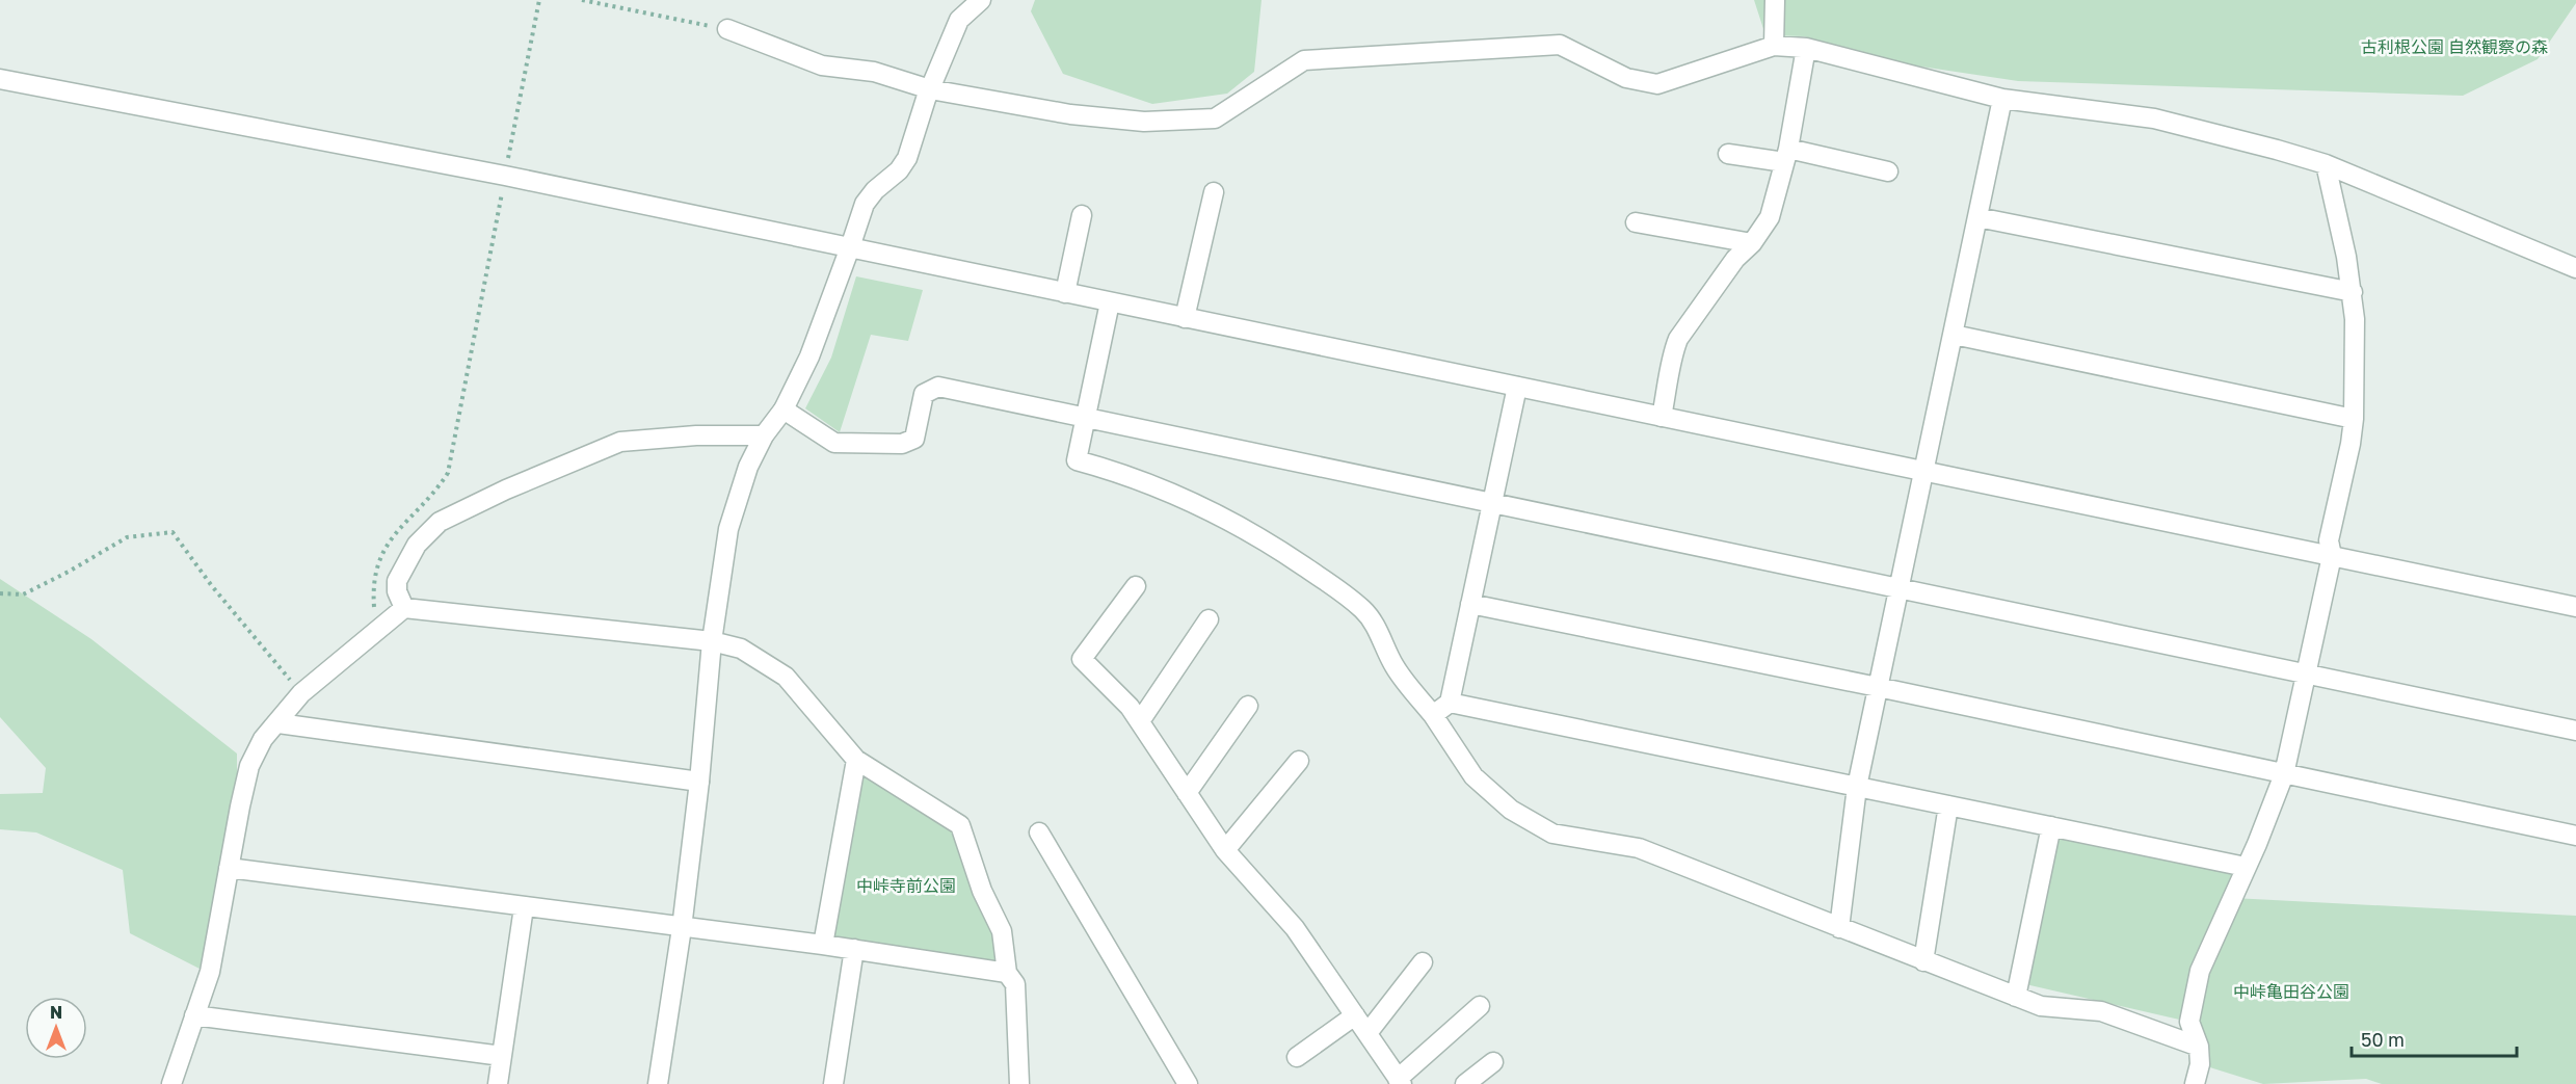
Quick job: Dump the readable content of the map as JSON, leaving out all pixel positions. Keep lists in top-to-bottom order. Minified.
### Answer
{"parks":["古利根公園 自然観察の森","中峠寺前公園","中峠亀田谷公園"],"scale_bar":"50 m","north":"top"}
